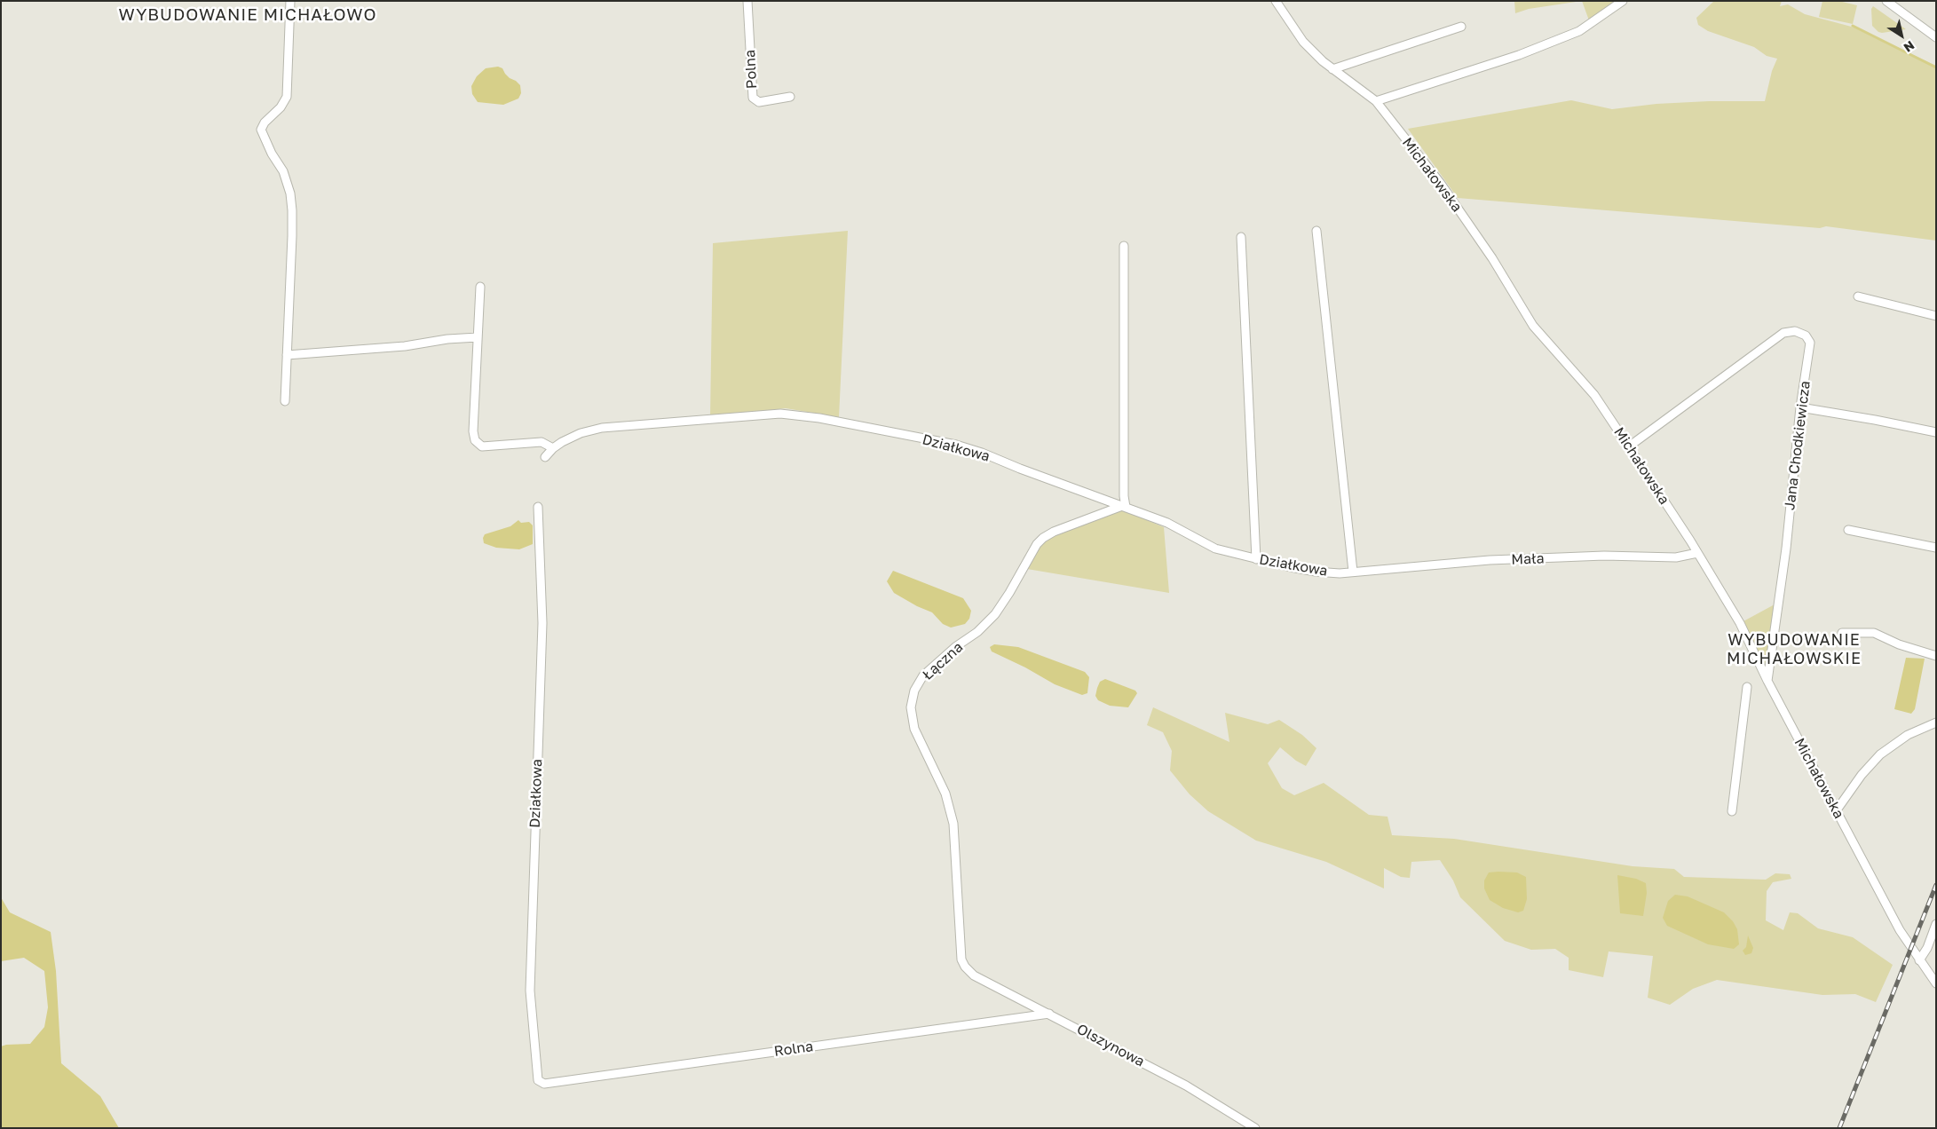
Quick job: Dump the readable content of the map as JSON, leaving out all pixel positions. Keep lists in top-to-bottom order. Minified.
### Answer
{"streets":{"street":["Polna","Michałowska","Jana Chodkiewicza","Działkowa","Mała","Łączna","Olszynowa","Rolna"]},"crossings":[["Michałowska","Jana Chodkiewicza"],["Michałowska","Mała"],["Działkowa","Mała"],["Działkowa","Łączna"],["Działkowa","Rolna"],["Łączna","Olszynowa"],["Olszynowa","Rolna"]],"districts":["WYBUDOWANIE MICHAŁOWO","WYBUDOWANIE MICHAŁOWSKIE"],"north":"bottom right"}
